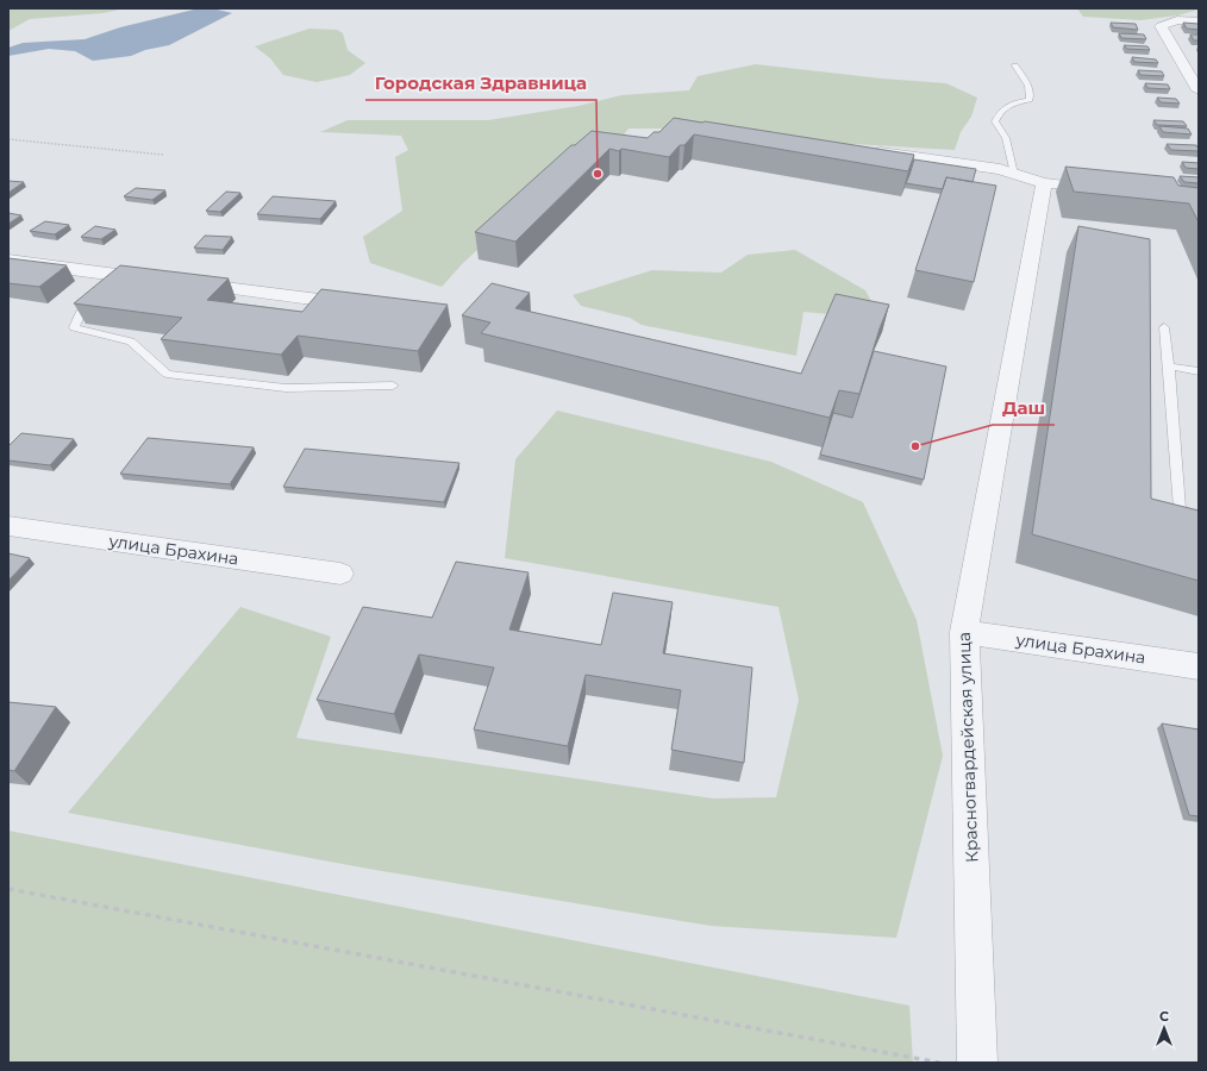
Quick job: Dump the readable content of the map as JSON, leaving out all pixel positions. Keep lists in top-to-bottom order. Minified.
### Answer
{"streets":{"street":["улица Брахина","Красногвардейская улица"]},"crossings":[["улица Брахина","Красногвардейская улица"]],"places":["Городская Здравница","Даш"],"north":"top"}
